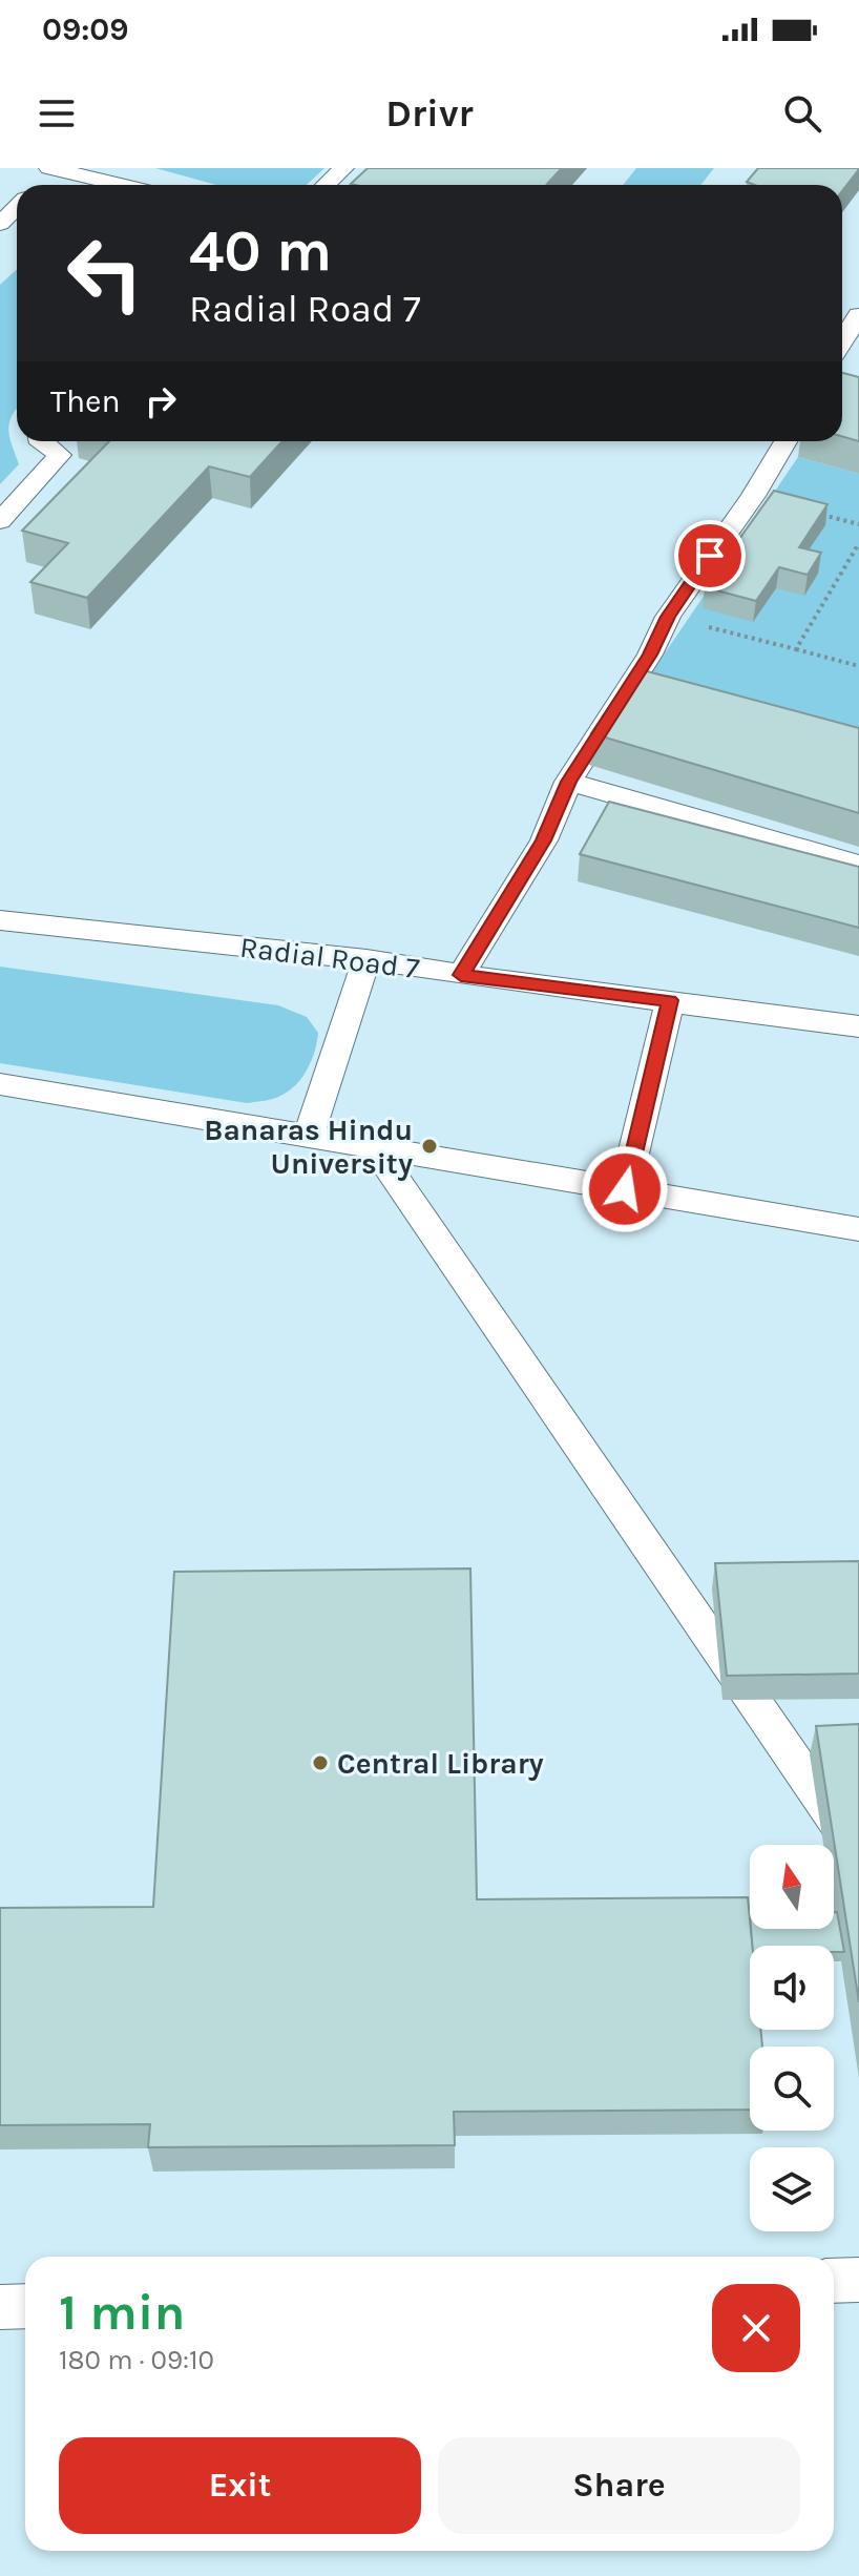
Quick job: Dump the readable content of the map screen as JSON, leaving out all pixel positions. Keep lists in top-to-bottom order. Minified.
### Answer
{"streets":{"lane":["Radial Road 7"]},"places":["Banaras Hindu University","Central Library"],"north":"top","page":{"status":"09:09","header":"Drivr","turn":["40 m","Radial Road 7"],"then":"Then","heading":["1 min","180 m · 09:10"],"buttons":["Exit","Share"]}}
